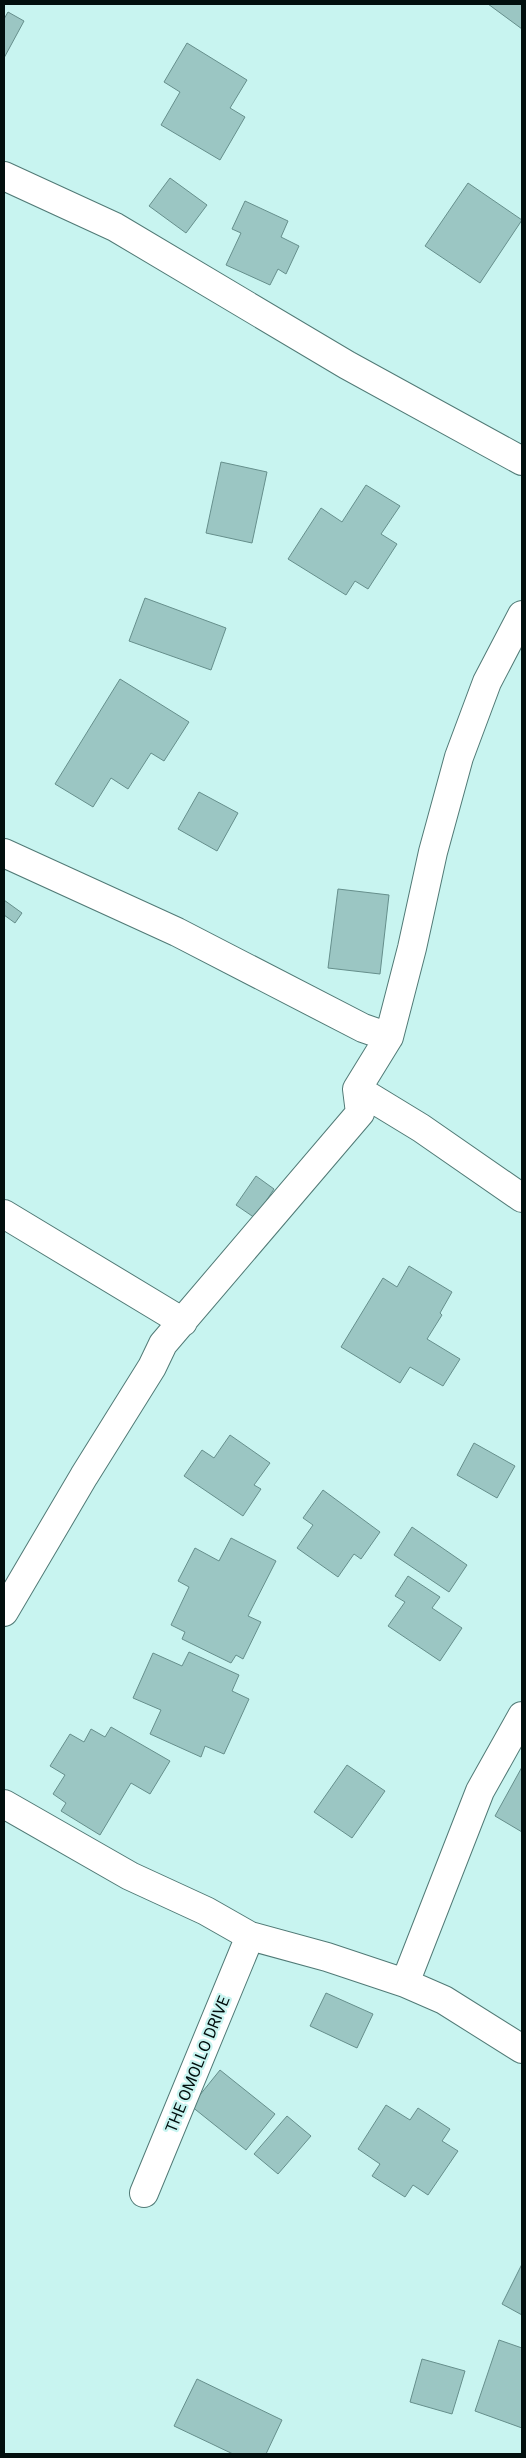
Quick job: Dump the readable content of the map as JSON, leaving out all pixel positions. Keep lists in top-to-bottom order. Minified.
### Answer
{"streets":{"street":["THE OMOLLO DRIVE"]}}
